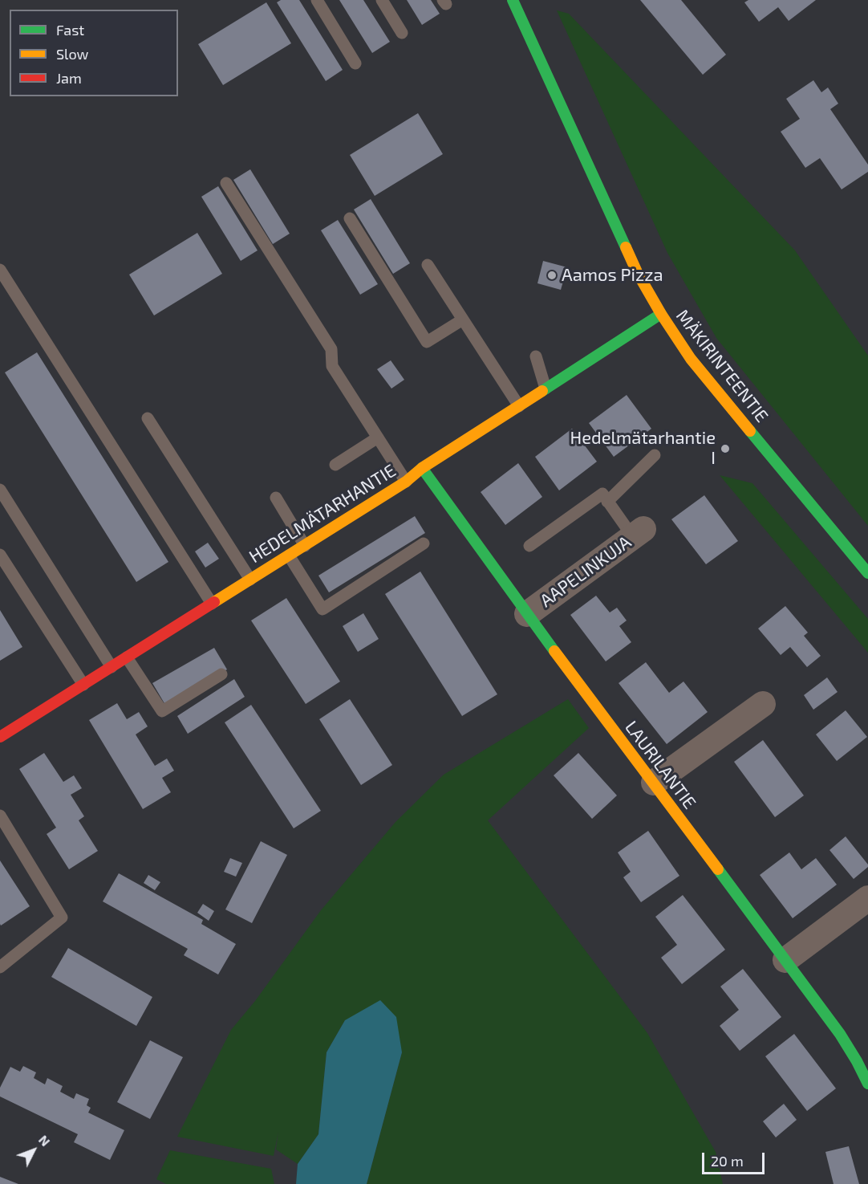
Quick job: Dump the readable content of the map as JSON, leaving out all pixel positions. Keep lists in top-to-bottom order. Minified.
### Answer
{"streets":{"street":["MÄKIRINTEENTIE","HEDELMÄTARHANTIE","AAPELINKUJA","LAURILANTIE"]},"crossings":[["MÄKIRINTEENTIE","HEDELMÄTARHANTIE"],["HEDELMÄTARHANTIE","LAURILANTIE"],["AAPELINKUJA","LAURILANTIE"]],"places":["Aamos Pizza","Hedelmätarhantie I"],"legend":["Fast","Slow","Jam"],"scale_bar":"20 m","north":"top right"}
